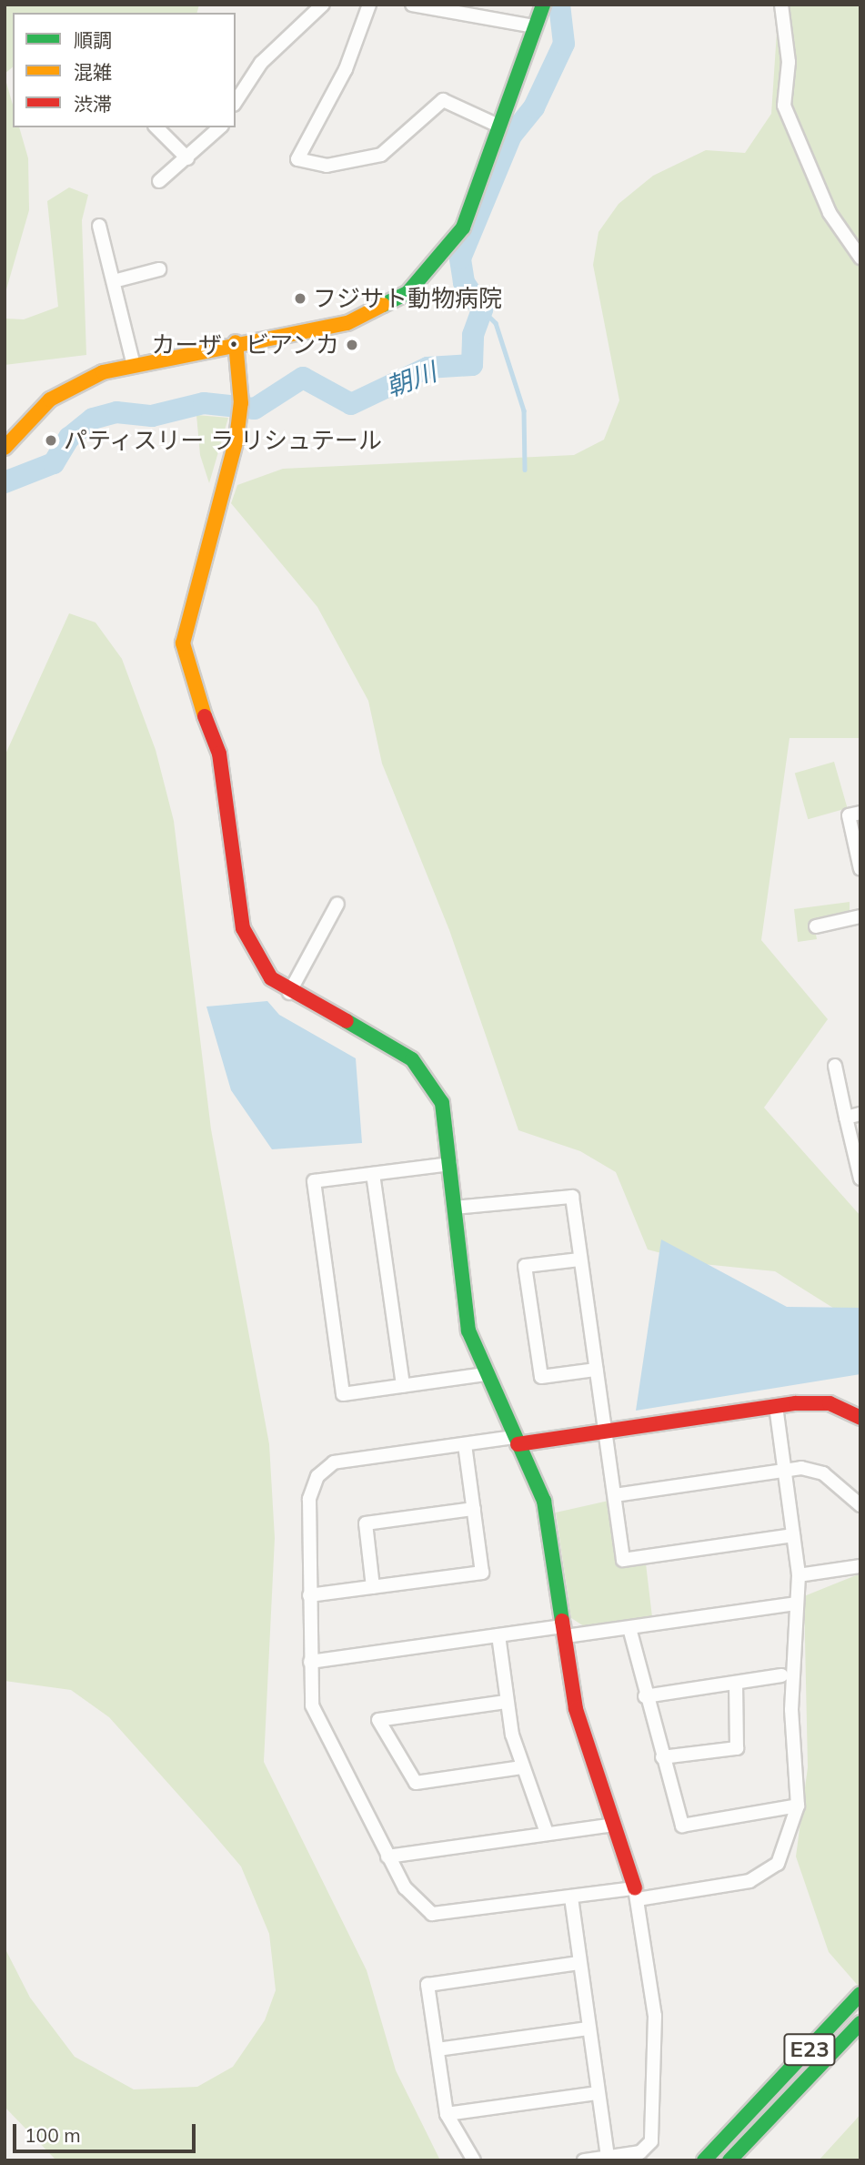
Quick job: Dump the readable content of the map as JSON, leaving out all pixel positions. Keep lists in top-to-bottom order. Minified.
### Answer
{"streets":{"main road":["E23"]},"water":["朝川"],"places":["フジサト動物病院","カーザ・ビアンカ","パティスリー ラ リシュテール"],"legend":["順調","混雑","渋滞"],"scale_bar":"100 m"}
